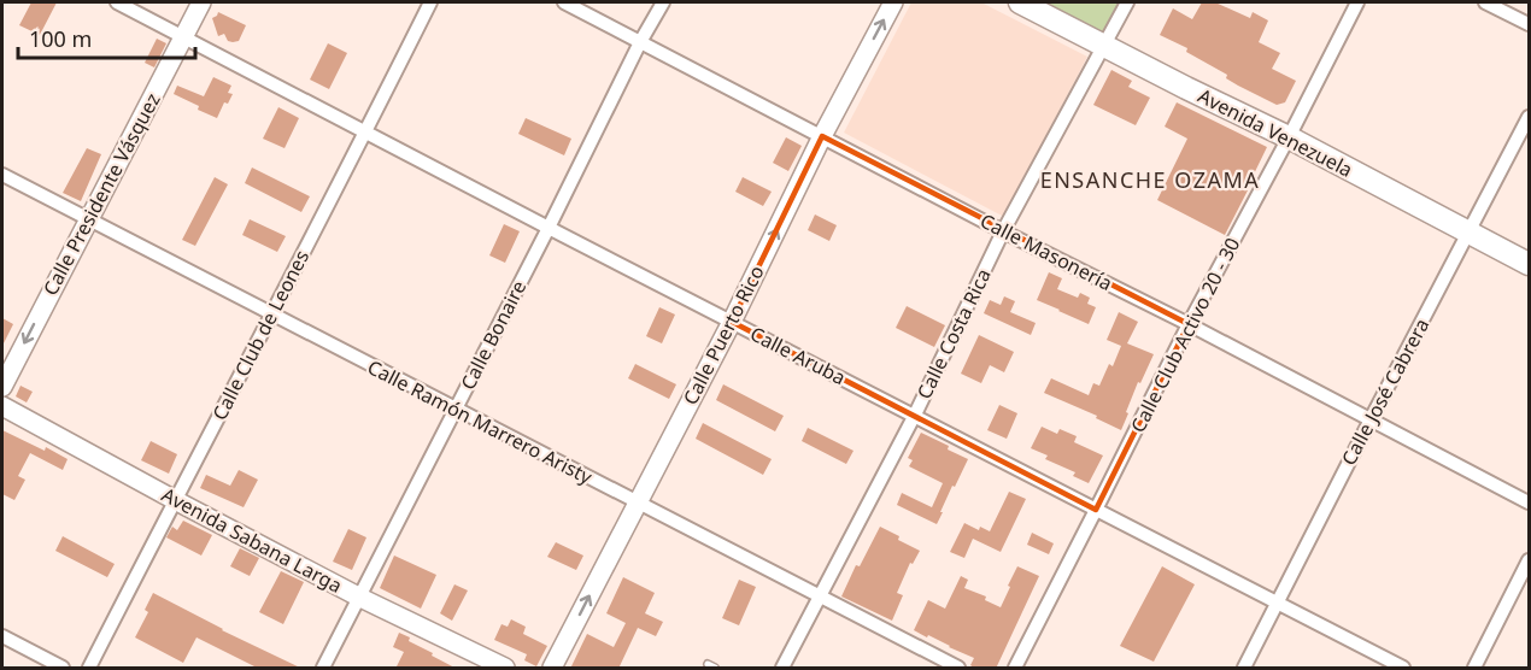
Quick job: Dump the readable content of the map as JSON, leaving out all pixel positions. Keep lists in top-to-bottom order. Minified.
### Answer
{"streets":{"main road":["Avenida Venezuela"],"street":["Calle Presidente Vásquez","Calle Masonería","Calle Costa Rica","Calle Club de Leones","Calle Bonaire","Calle Puerto Rico","Calle Club Activo 20 - 30","Calle Aruba","Calle José Cabrera","Calle Ramón Marrero Aristy","Avenida Sabana Larga"]},"crossings":[["Avenida Venezuela","Calle Costa Rica"],["Avenida Venezuela","Calle Club Activo 20 - 30"],["Avenida Venezuela","Calle José Cabrera"],["Calle Presidente Vásquez","Calle Aruba"],["Calle Presidente Vásquez","Calle Ramón Marrero Aristy"],["Calle Masonería","Calle Costa Rica"],["Calle Masonería","Calle Bonaire"],["Calle Masonería","Calle Puerto Rico"],["Calle Masonería","Calle Club Activo 20 - 30"],["Calle Masonería","Calle José Cabrera"],["Calle Costa Rica","Calle Aruba"],["Calle Costa Rica","Calle Ramón Marrero Aristy"],["Calle Club de Leones","Calle Aruba"],["Calle Club de Leones","Calle Ramón Marrero Aristy"],["Calle Club de Leones","Avenida Sabana Larga"],["Calle Bonaire","Calle Aruba"],["Calle Bonaire","Calle Ramón Marrero Aristy"],["Calle Bonaire","Avenida Sabana Larga"],["Calle Puerto Rico","Calle Aruba"],["Calle Puerto Rico","Calle Ramón Marrero Aristy"],["Calle Club Activo 20 - 30","Calle Aruba"],["Calle Aruba","Calle José Cabrera"]],"one_way":["Calle Presidente Vásquez","Calle Puerto Rico"],"districts":["ENSANCHE OZAMA"],"scale_bar":"100 m"}
